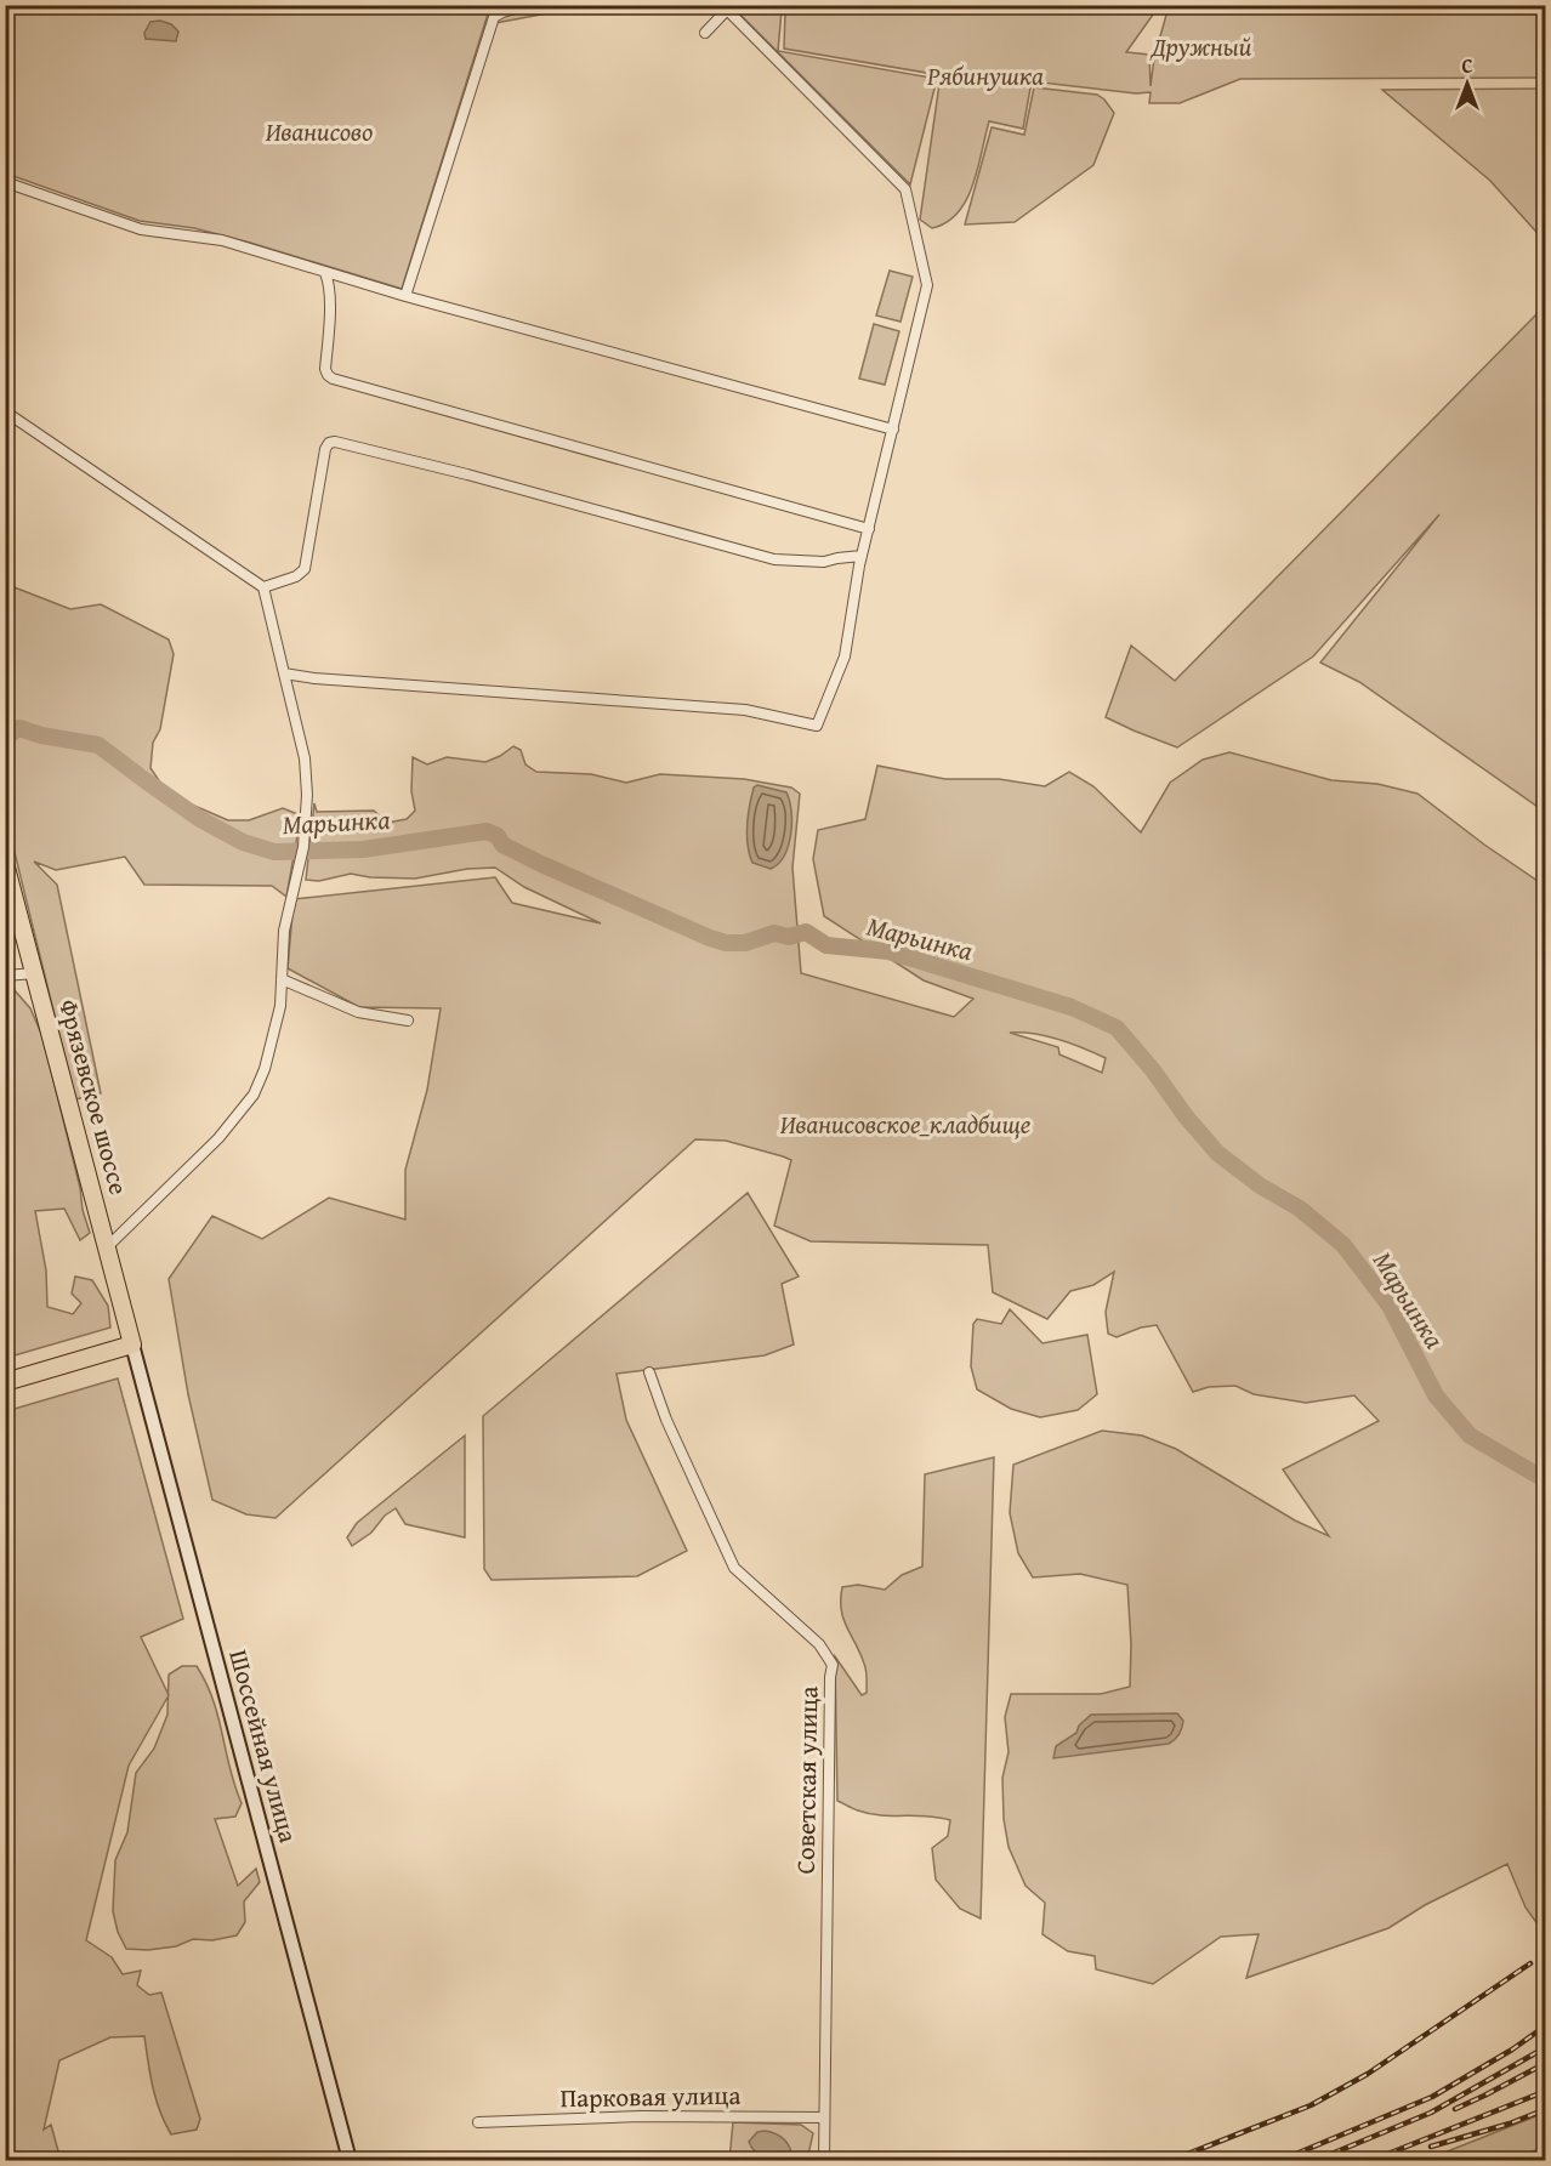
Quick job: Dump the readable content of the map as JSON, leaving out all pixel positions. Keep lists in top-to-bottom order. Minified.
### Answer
{"streets":{"highway":["Фрязевское шоссе"],"street":["Шоссейная улица","Советская улица","Парковая улица"]},"crossings":[["Фрязевское шоссе","Шоссейная улица"],["Советская улица","Парковая улица"]],"water":["Марьинка"],"parks":["Дружный","Рябинушка","Иванисово","Иванисовское_кладбище"],"north":"top"}
